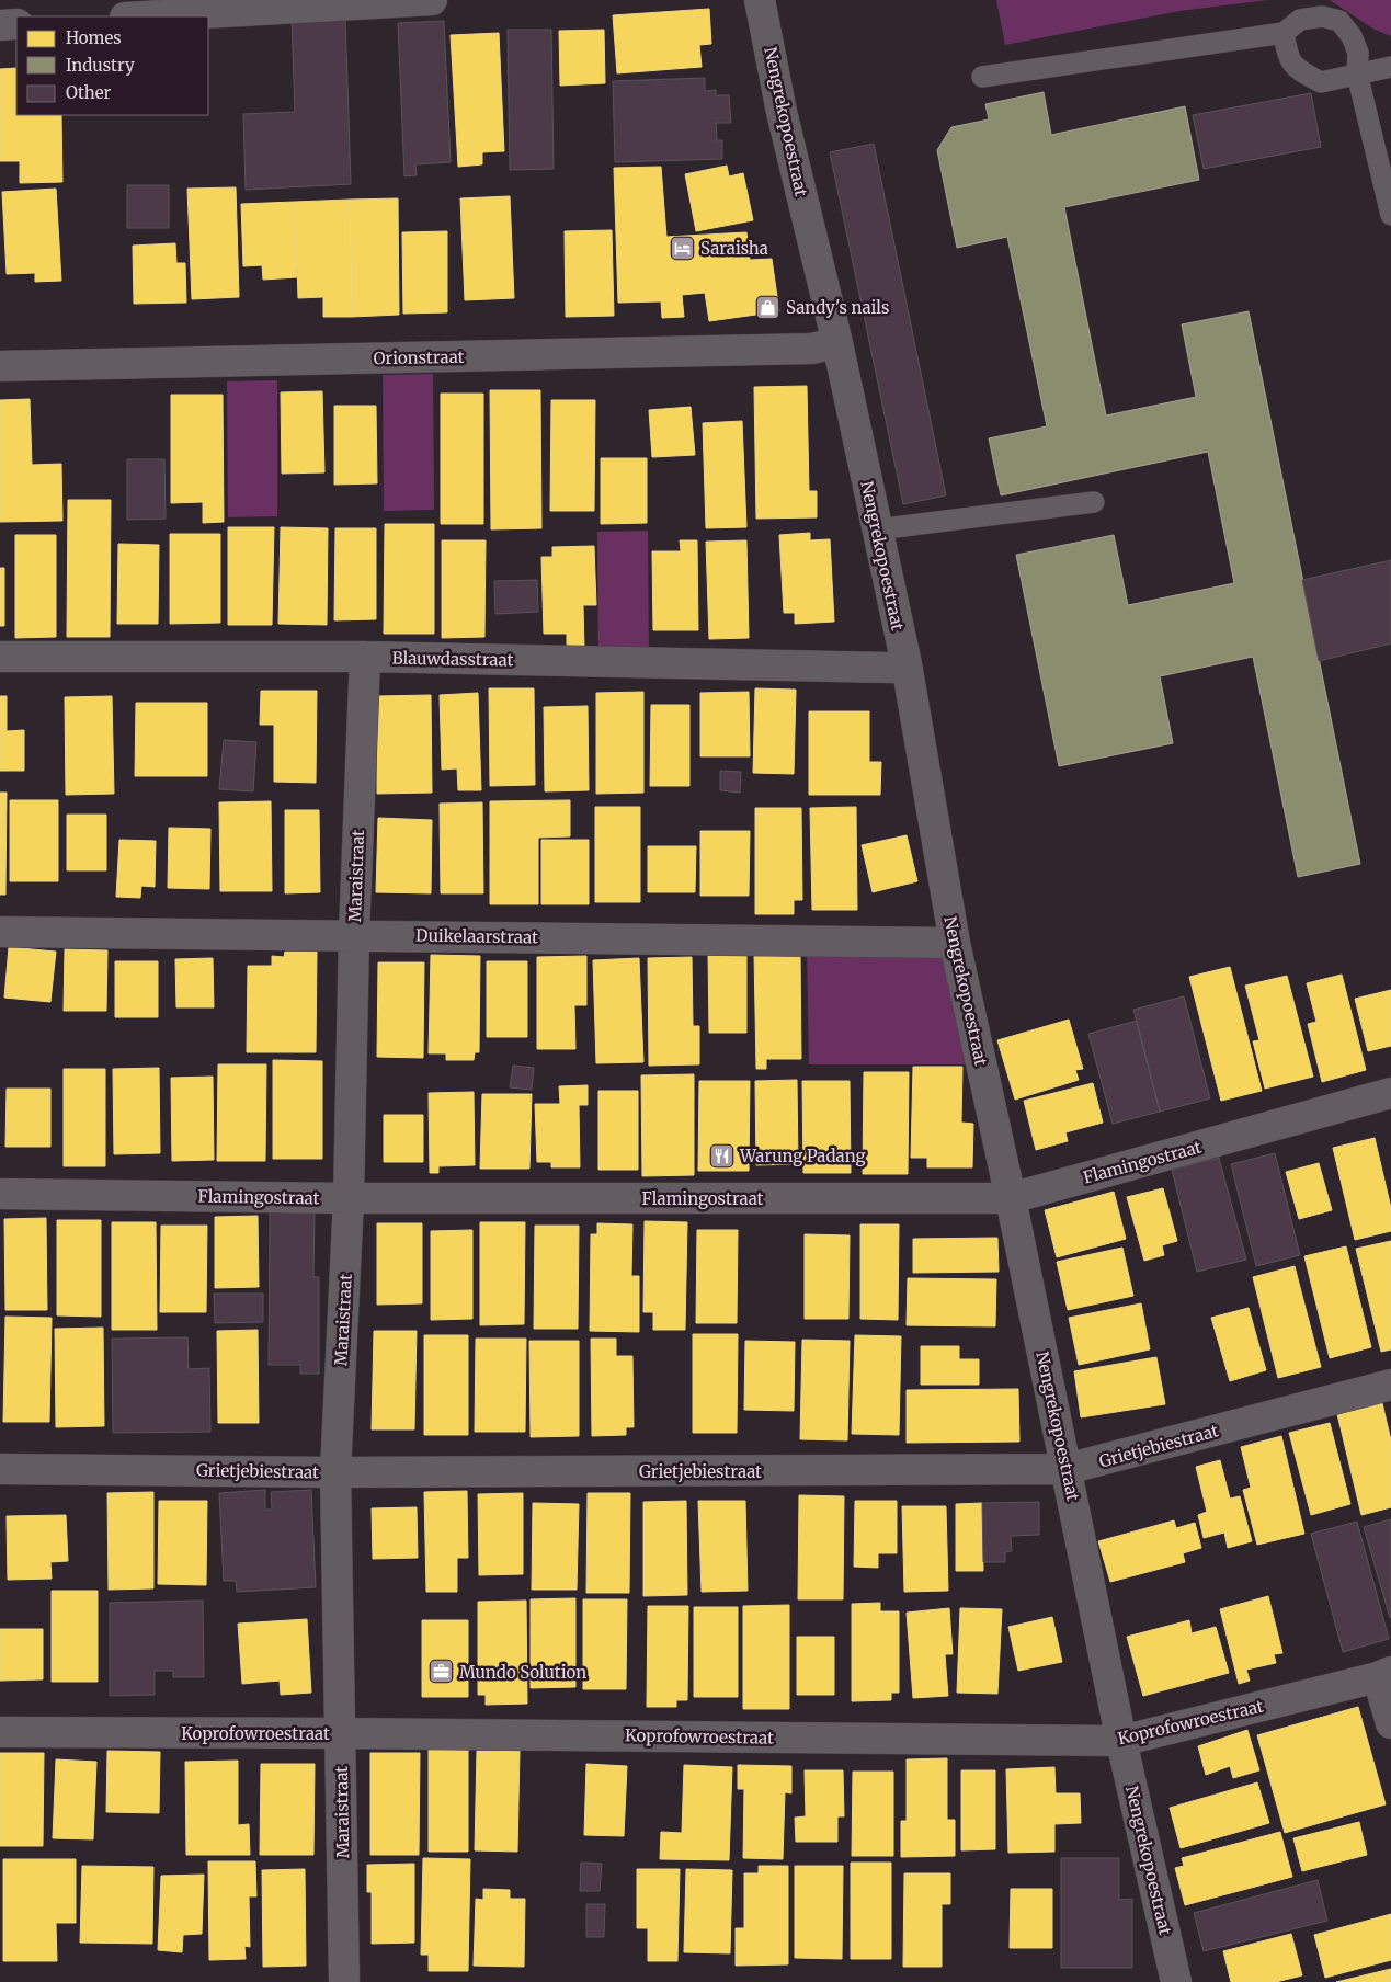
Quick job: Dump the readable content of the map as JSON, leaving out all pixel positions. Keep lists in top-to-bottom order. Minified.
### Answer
{"streets":{"street":["Nengrekopoestraat","Orionstraat","Blauwdasstraat","Maraistraat","Duikelaarstraat","Flamingostraat","Grietjebiestraat","Koprofowroestraat"]},"crossings":[["Nengrekopoestraat","Orionstraat"],["Nengrekopoestraat","Blauwdasstraat"],["Nengrekopoestraat","Duikelaarstraat"],["Nengrekopoestraat","Flamingostraat"],["Nengrekopoestraat","Grietjebiestraat"],["Nengrekopoestraat","Koprofowroestraat"],["Blauwdasstraat","Maraistraat"],["Maraistraat","Duikelaarstraat"],["Maraistraat","Flamingostraat"],["Maraistraat","Grietjebiestraat"],["Maraistraat","Koprofowroestraat"]],"places":{"hotel":["Saraisha"],"shop":["Sandy's nails"],"restaurant":["Warung Padang"],"office":["Mundo Solution"]},"legend":["Homes","Industry","Other"]}
